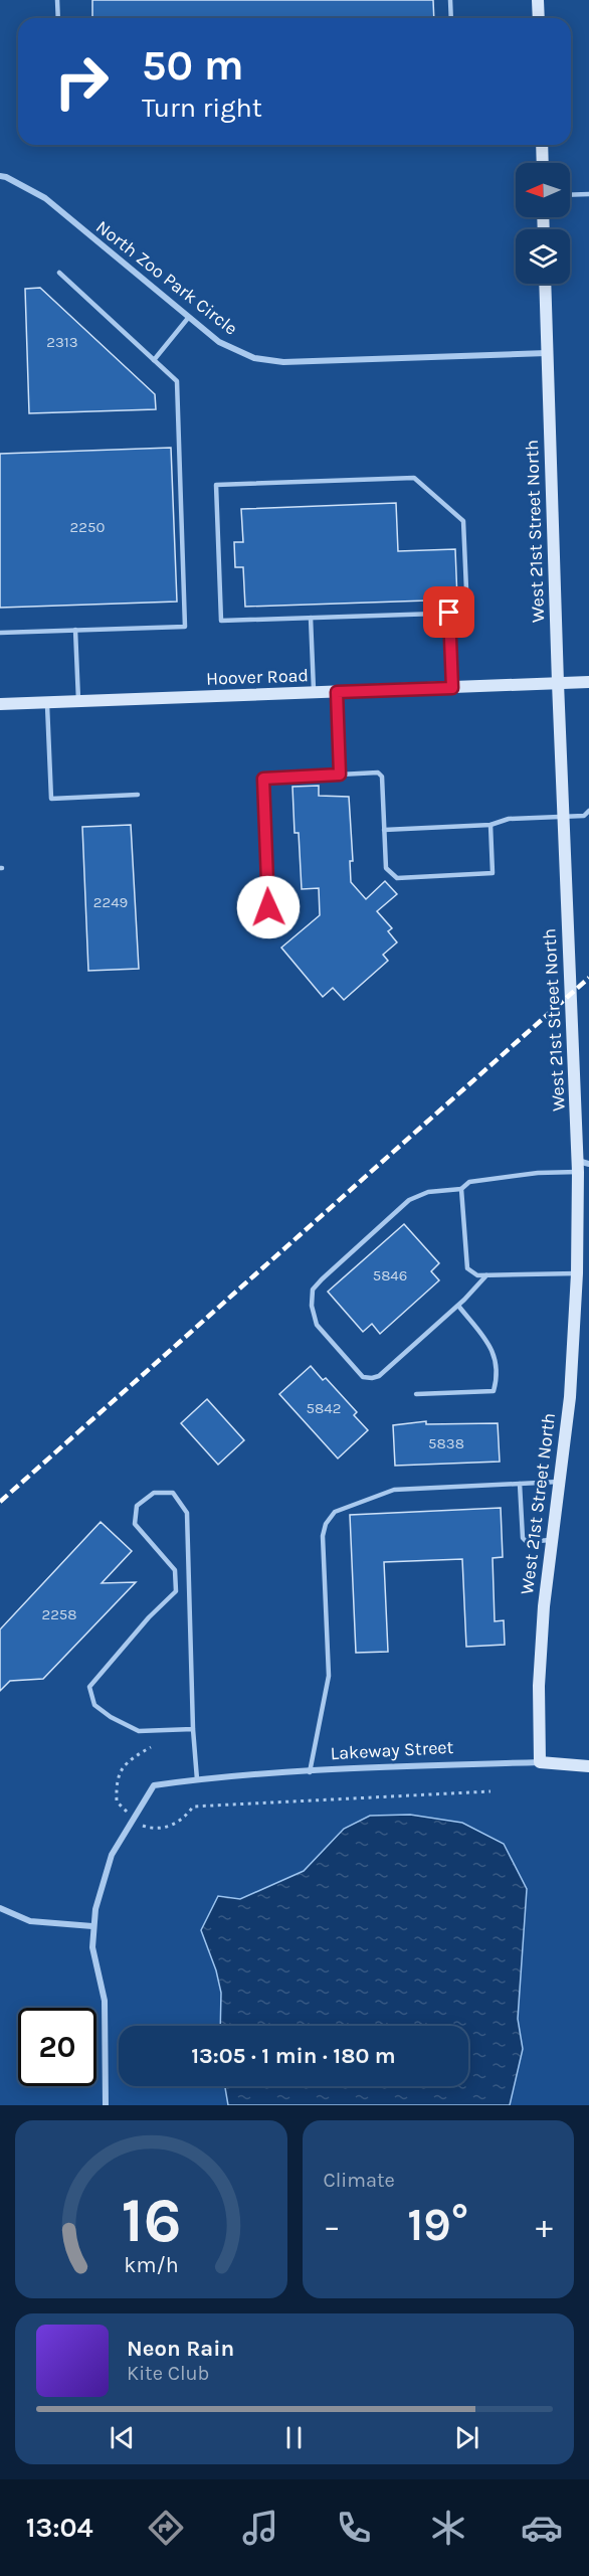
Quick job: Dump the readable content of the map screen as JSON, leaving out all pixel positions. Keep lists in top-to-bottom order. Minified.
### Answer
{"streets":{"street":["North Zoo Park Circle","West 21st Street North","Hoover Road","Lakeway Street"]},"crossings":[["North Zoo Park Circle","West 21st Street North"],["West 21st Street North","Hoover Road"],["West 21st Street North","Lakeway Street"]],"house_numbers":["2313","2250","2249","5846","5842","5838","2258"],"north":"left","page":{"turn":["50 m","Turn right"],"limit":"20","trip":"13:05 · 1 min · 180 m","tile":"Climate","heat":["−","19°","+"],"song":["Neon Rain","Kite Club"],"tabs":"13:04","gauge":["16","km/h"]}}
